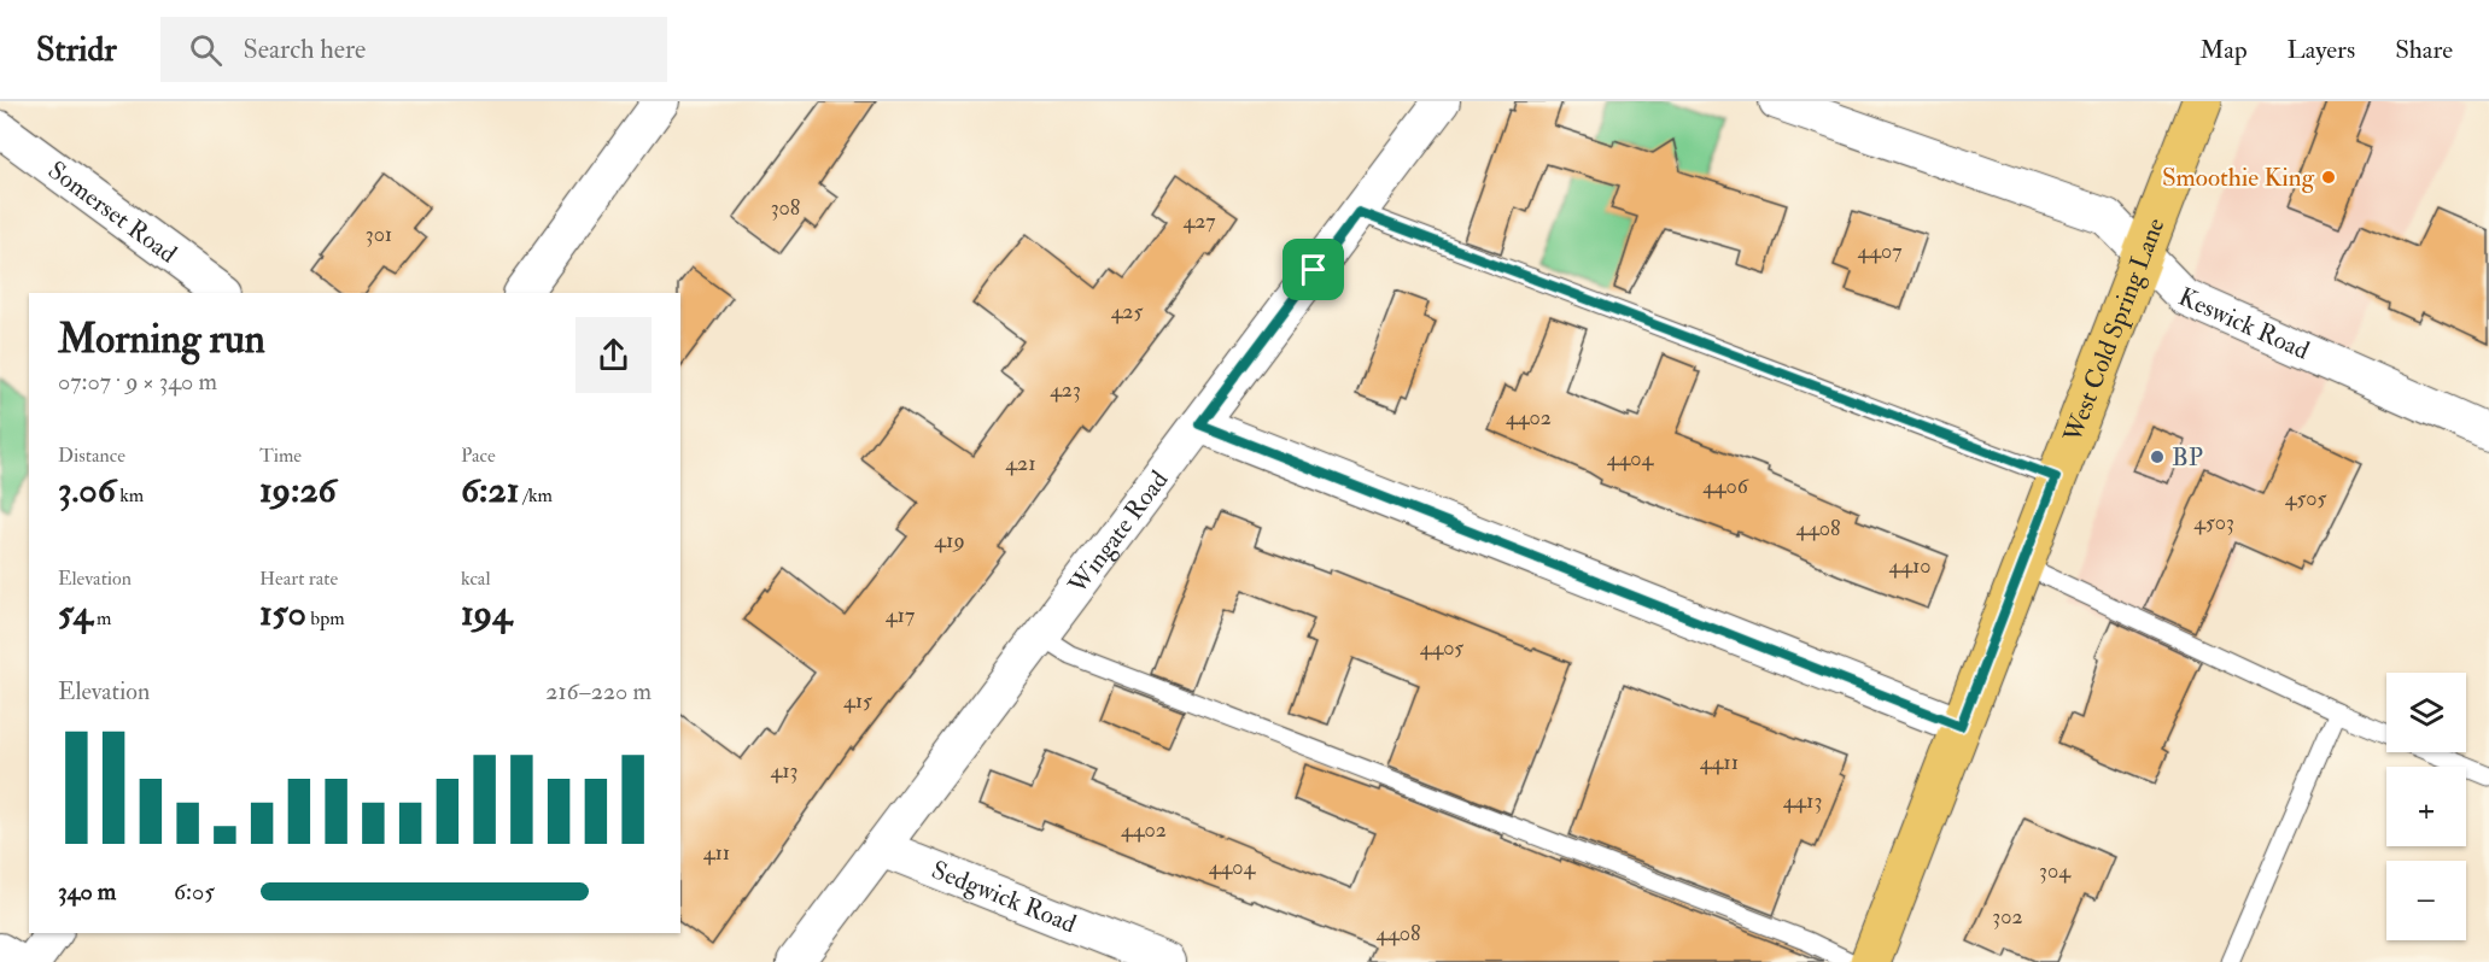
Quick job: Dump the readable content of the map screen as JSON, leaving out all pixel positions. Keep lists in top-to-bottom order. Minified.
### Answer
{"streets":{"main road":["West Cold Spring Lane"],"street":["Somerset Road","Keswick Road","Wingate Road","Sedgwick Road"]},"crossings":[["Keswick Road","West Cold Spring Lane"],["Wingate Road","Sedgwick Road"]],"places":["Smoothie King","BP"],"house_numbers":["308","427","301","4407","425","423","4402","4404","421","4406","4505","4503","4408","419","4410","417","4405","415","4411","413","4413","4402","411","4404","304","302","4408"],"page":{"header":"Stridr","search":"Search here","nav":["Map","Layers","Share"],"heading":["Morning run","07:07 · 9 × 340 m"],"stats":[["Distance","3.06 km"],["Time","19:26"],["Pace","6:21 /km"],["Elevation","54 m"],["Heart rate","150 bpm"],["kcal","194"]],"chart":["Elevation","216–220 m"],"map_buttons":["+","−"],"list":[{"name":"340 m","note":"6:05"}]}}
